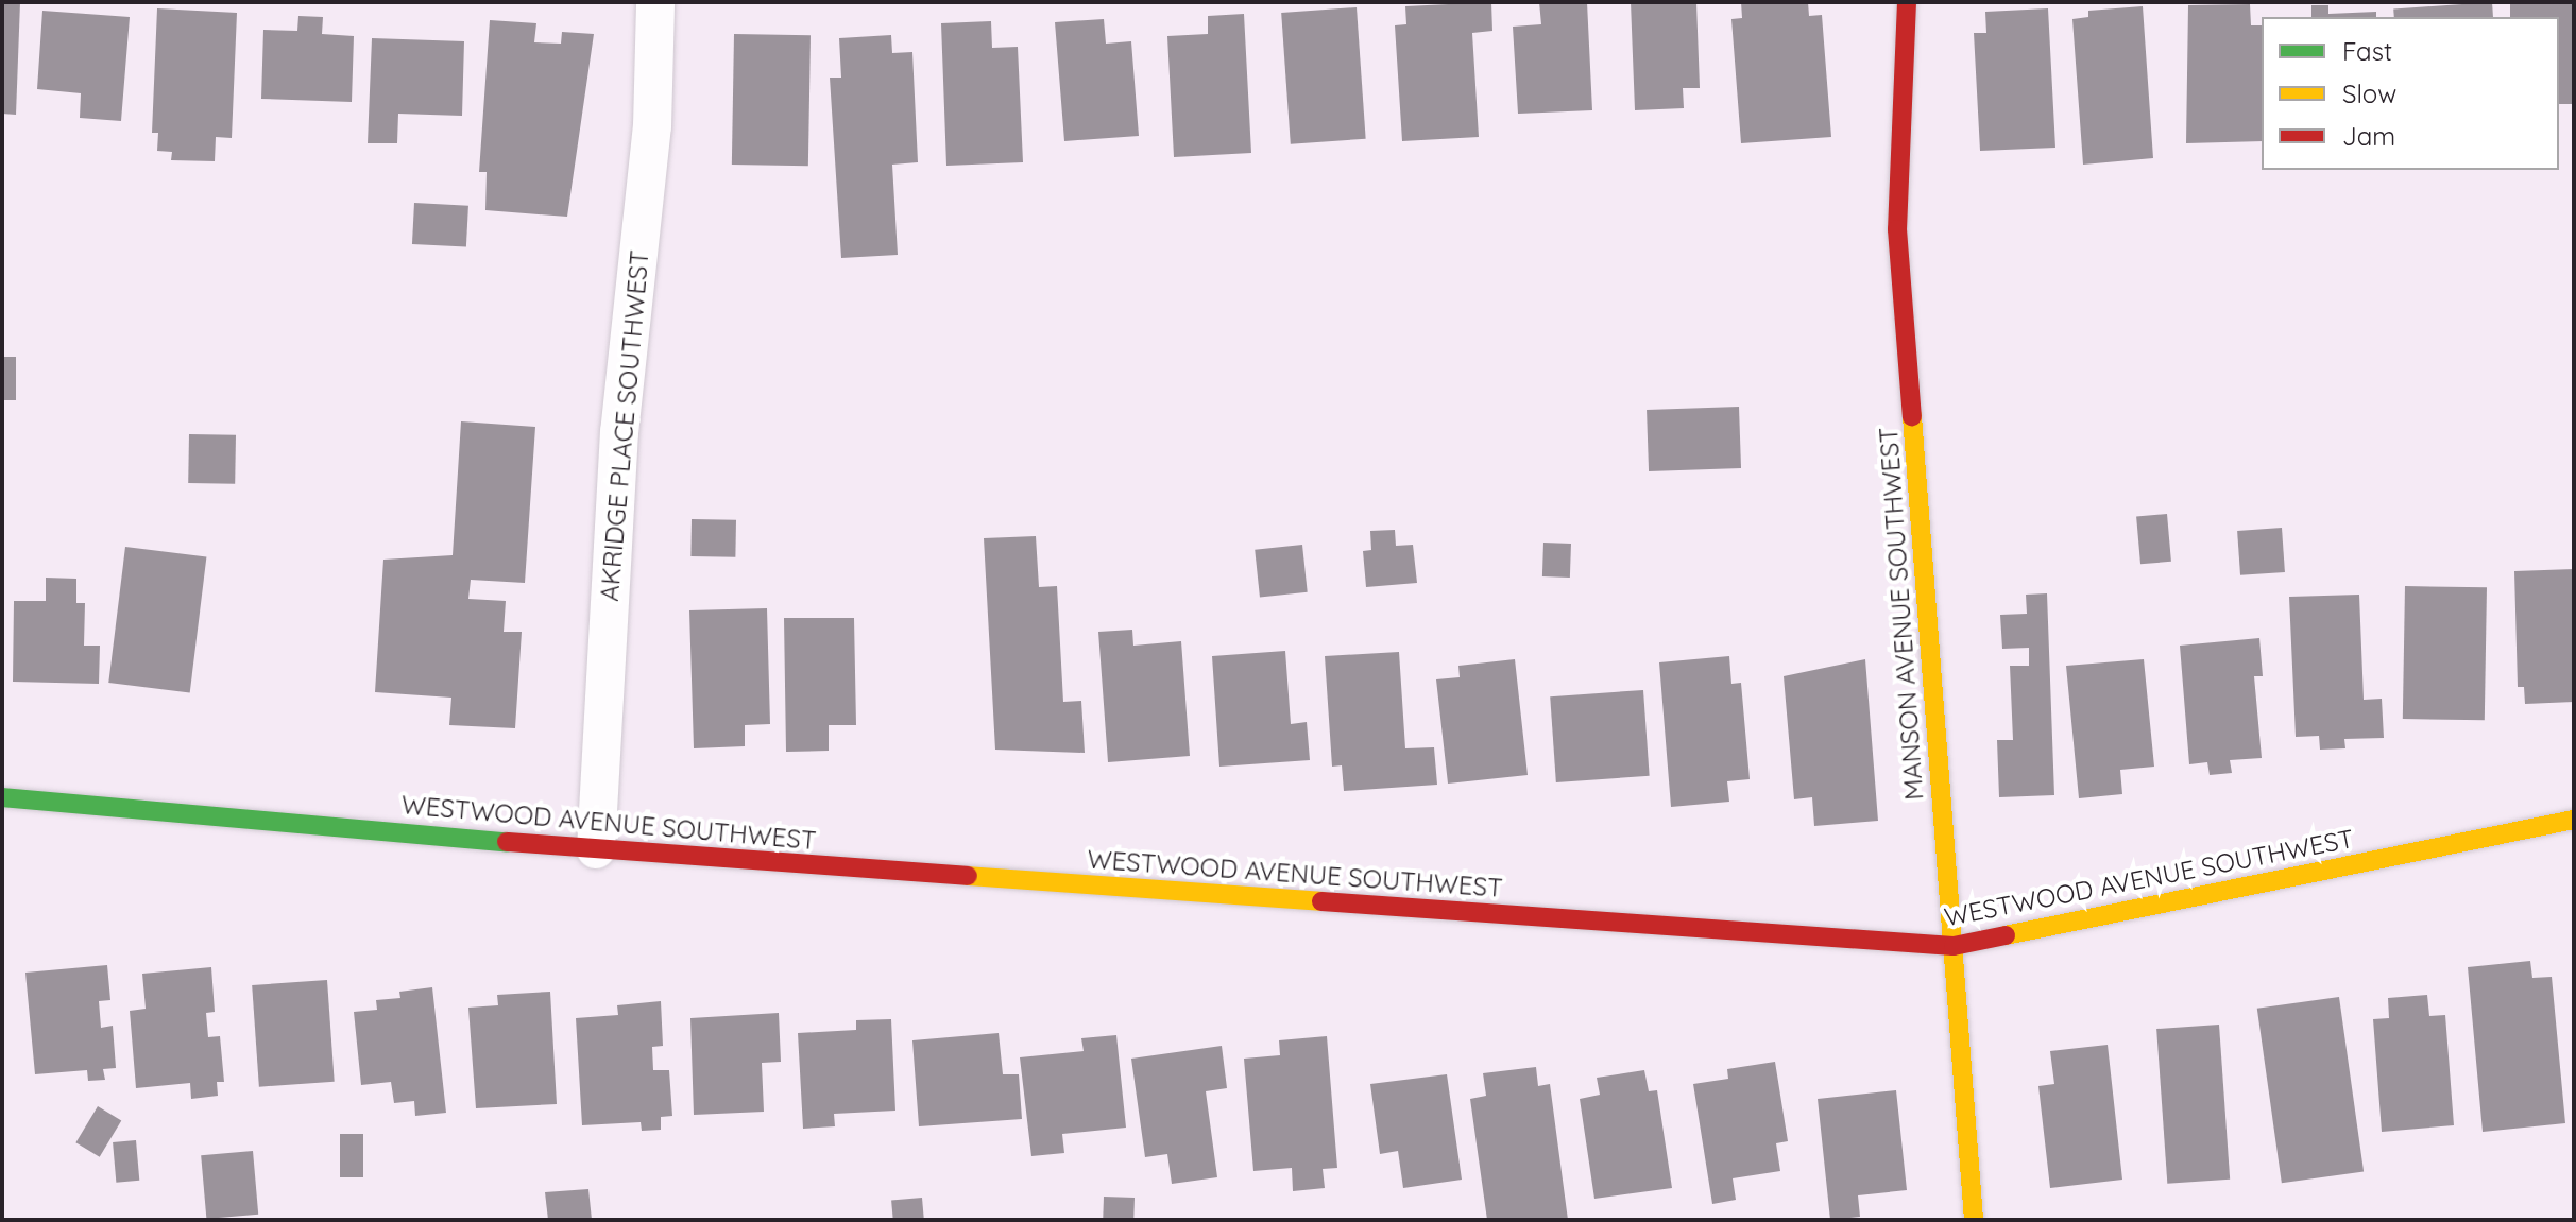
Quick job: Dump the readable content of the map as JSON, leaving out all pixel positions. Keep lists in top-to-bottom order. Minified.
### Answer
{"streets":{"street":["AKRIDGE PLACE SOUTHWEST","MANSON AVENUE SOUTHWEST","WESTWOOD AVENUE SOUTHWEST"]},"crossings":[["AKRIDGE PLACE SOUTHWEST","WESTWOOD AVENUE SOUTHWEST"],["MANSON AVENUE SOUTHWEST","WESTWOOD AVENUE SOUTHWEST"]],"legend":["Fast","Slow","Jam"]}
